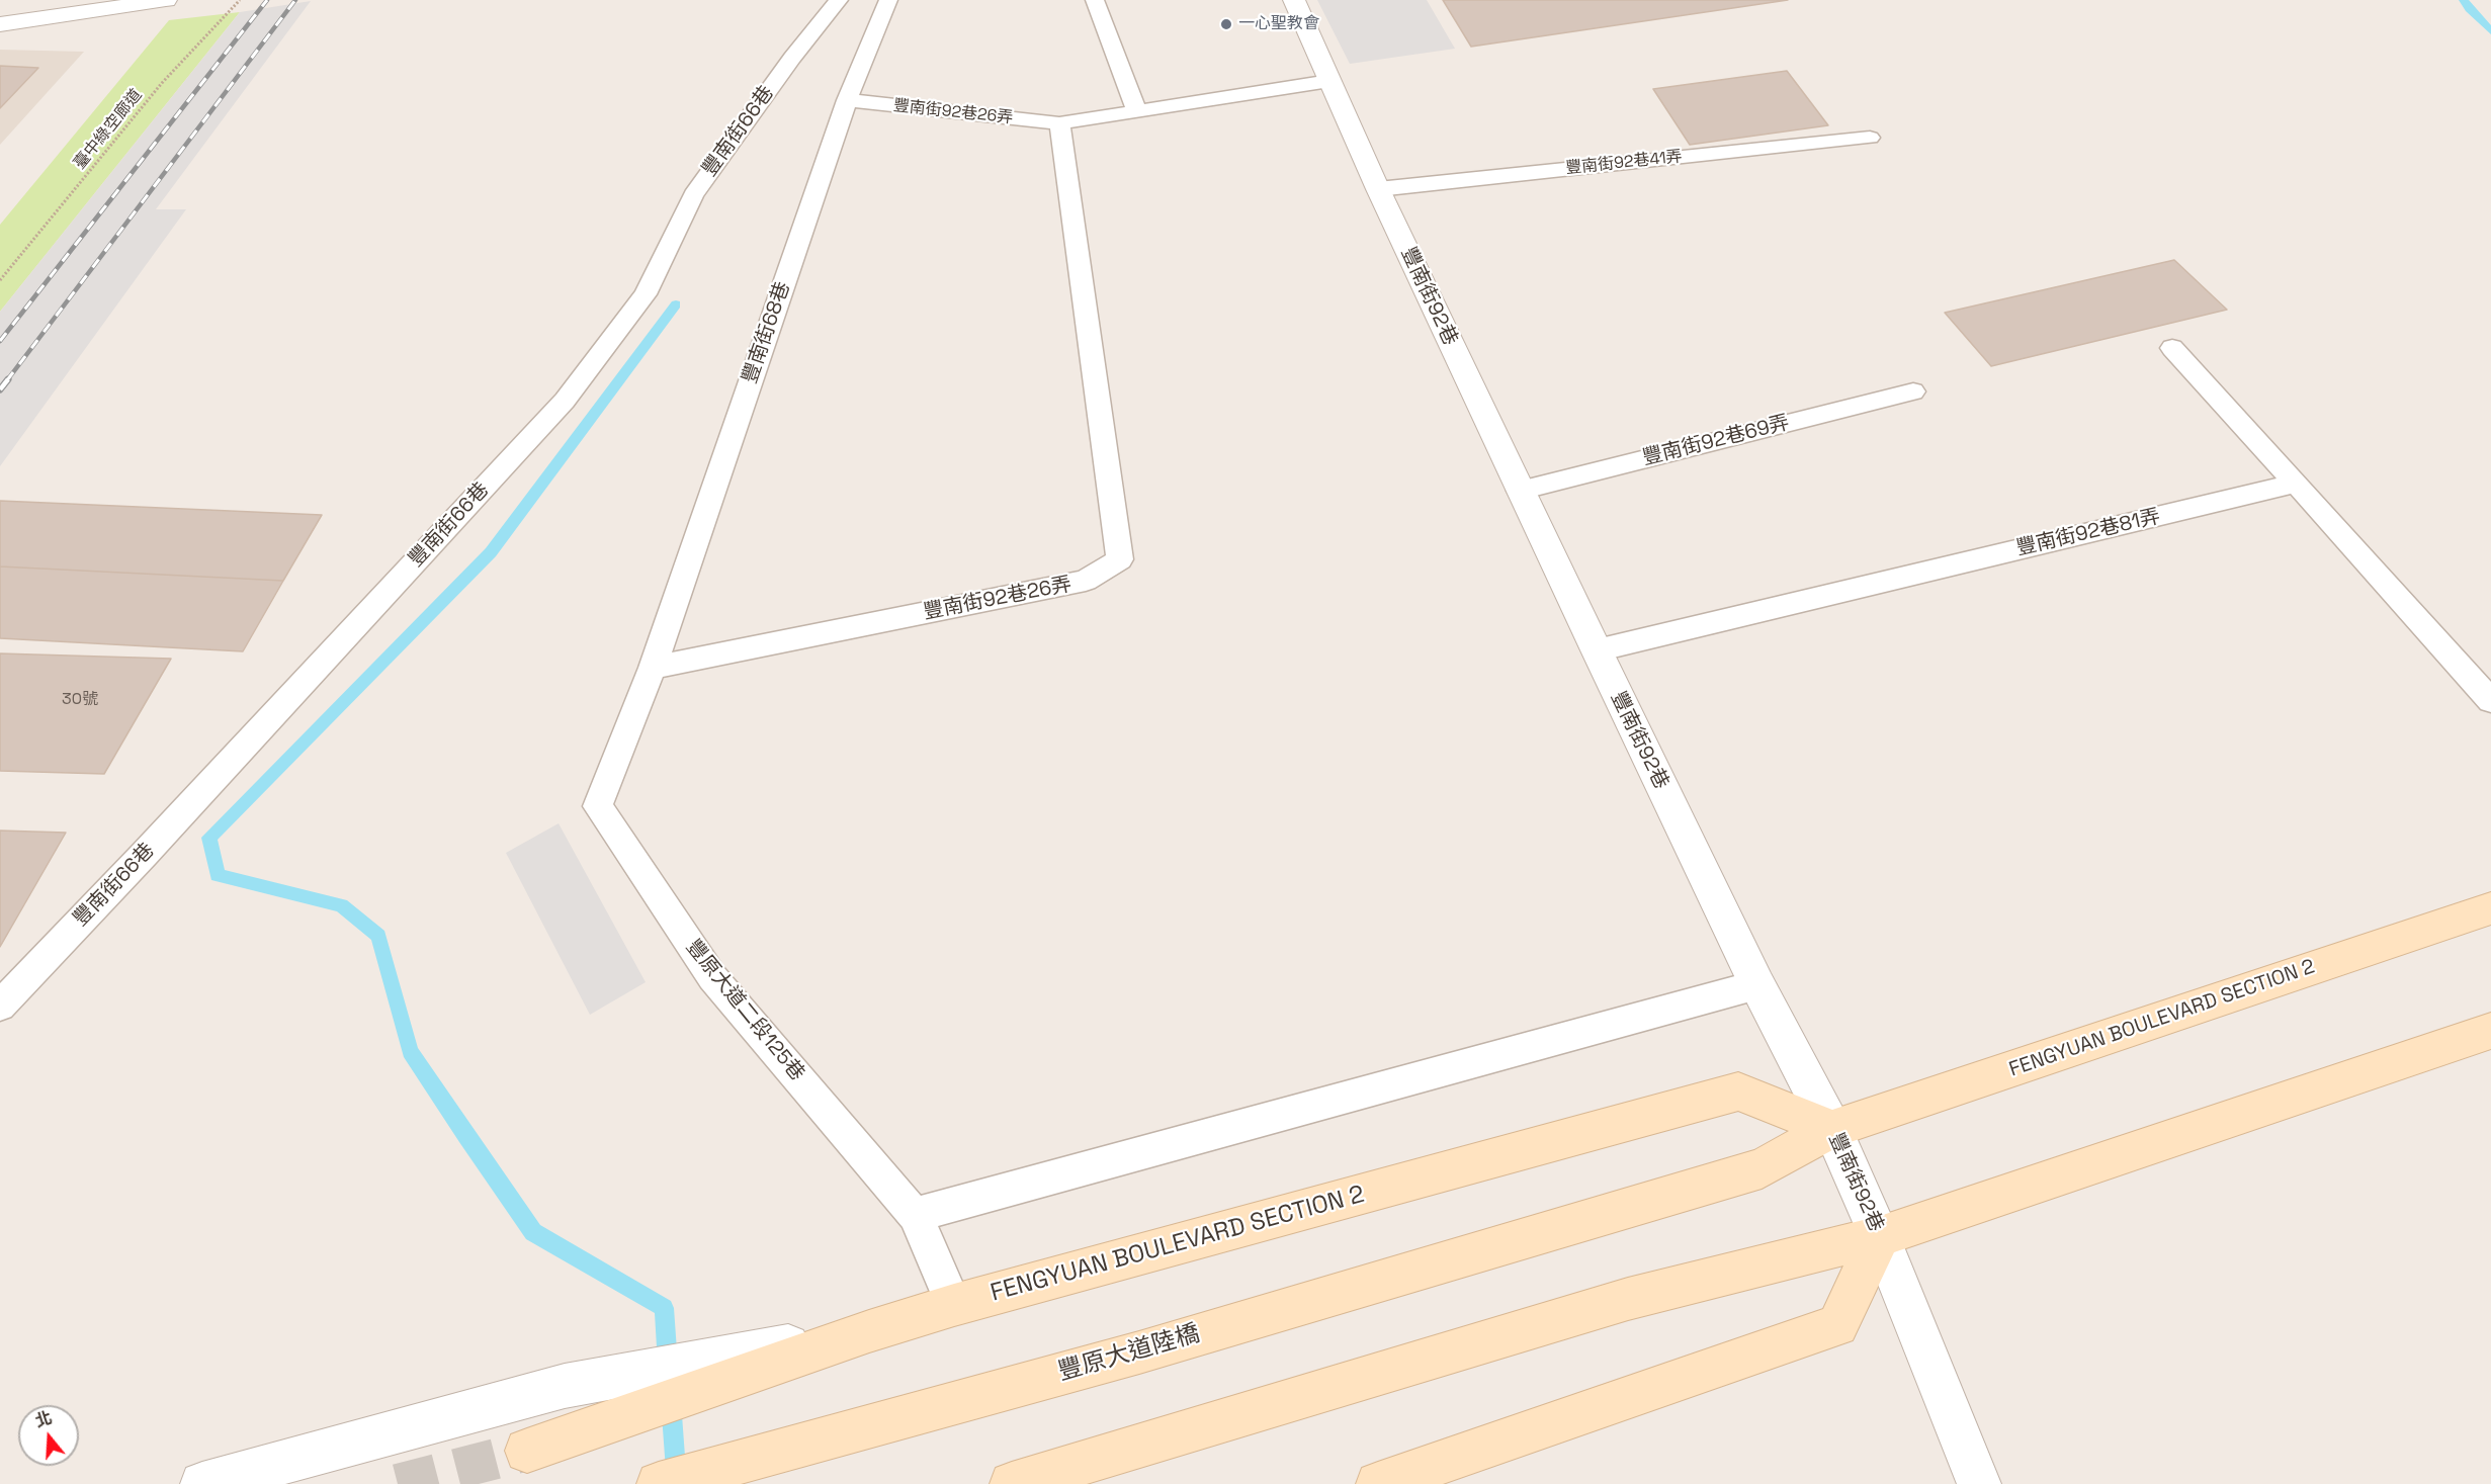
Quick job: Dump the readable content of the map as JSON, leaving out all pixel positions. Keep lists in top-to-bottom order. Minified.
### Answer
{"streets":{"street":["豐南街92巷","FENGYUAN BOULEVARD SECTION 2","豐原大道陸橋"],"lane":["豐南街92巷26弄","豐南街66巷","豐南街92巷41弄","豐南街68巷","豐南街92巷69弄","豐南街92巷81弄","豐原大道二段125巷"],"path":["臺中綠空廊道"]},"crossings":[["豐南街92巷26弄","豐南街92巷"],["豐南街92巷26弄","豐南街68巷"],["豐南街92巷26弄","豐原大道二段125巷"],["豐南街92巷41弄","豐南街92巷"],["豐南街92巷","豐南街92巷69弄"],["豐南街92巷","豐南街92巷81弄"],["豐南街92巷","FENGYUAN BOULEVARD SECTION 2"],["豐南街68巷","豐原大道二段125巷"],["豐原大道二段125巷","FENGYUAN BOULEVARD SECTION 2"],["FENGYUAN BOULEVARD SECTION 2","豐原大道陸橋"]],"places":["一心聖教會"],"house_numbers":["30號"],"north":"top"}
